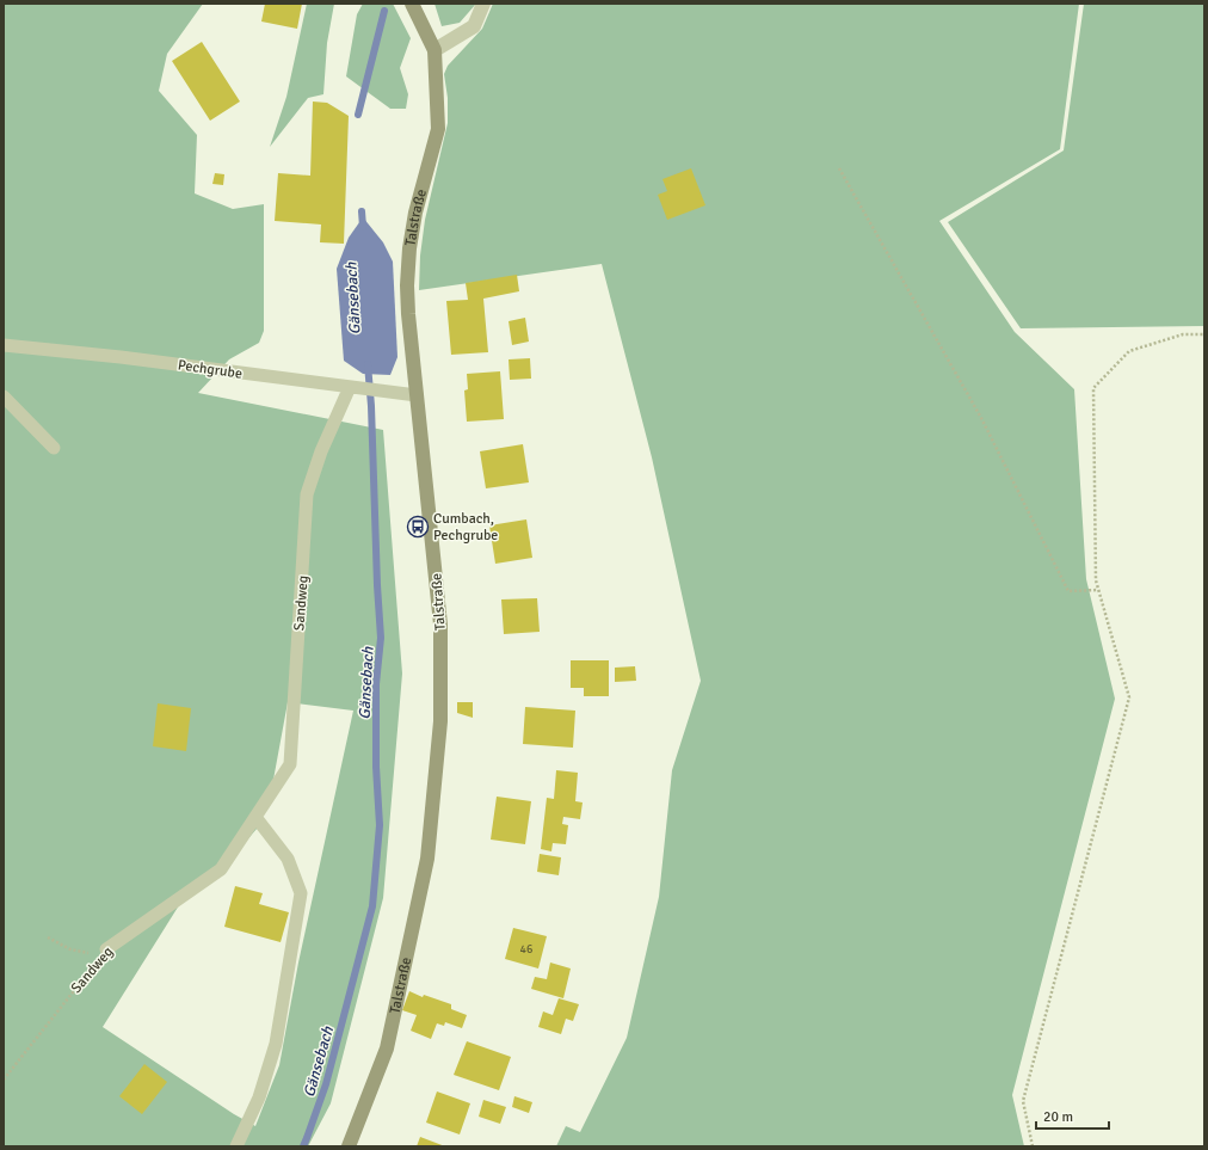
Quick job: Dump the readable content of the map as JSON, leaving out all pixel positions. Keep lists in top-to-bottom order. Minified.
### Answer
{"streets":{"street":["Talstraße"],"lane":["Pechgrube","Sandweg"]},"crossings":[["Talstraße","Pechgrube"],["Pechgrube","Sandweg"]],"water":["Gänsebach"],"places":{"bus stop":["Cumbach, Pechgrube"]},"house_numbers":["46"],"scale_bar":"20 m"}
